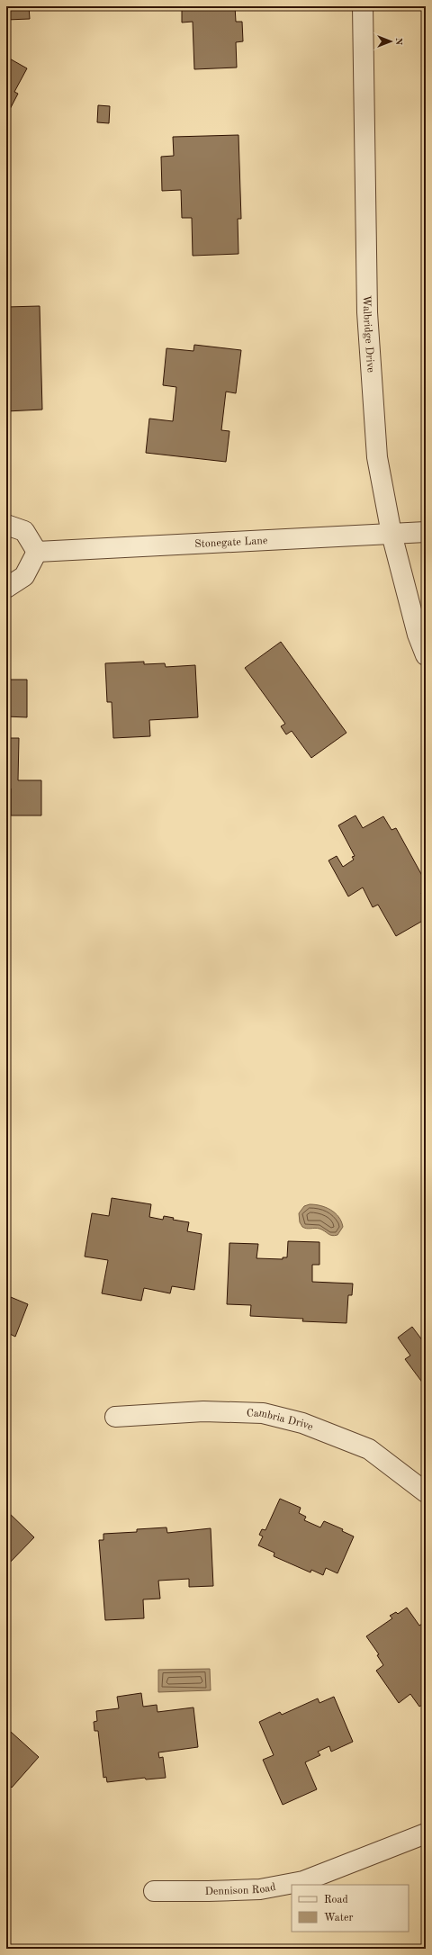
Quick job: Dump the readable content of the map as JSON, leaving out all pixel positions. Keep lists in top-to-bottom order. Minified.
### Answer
{"streets":{"street":["Walbridge Drive","Stonegate Lane","Cambria Drive","Dennison Road"]},"crossings":[["Walbridge Drive","Stonegate Lane"]],"legend":["Road","Water"],"north":"right"}
